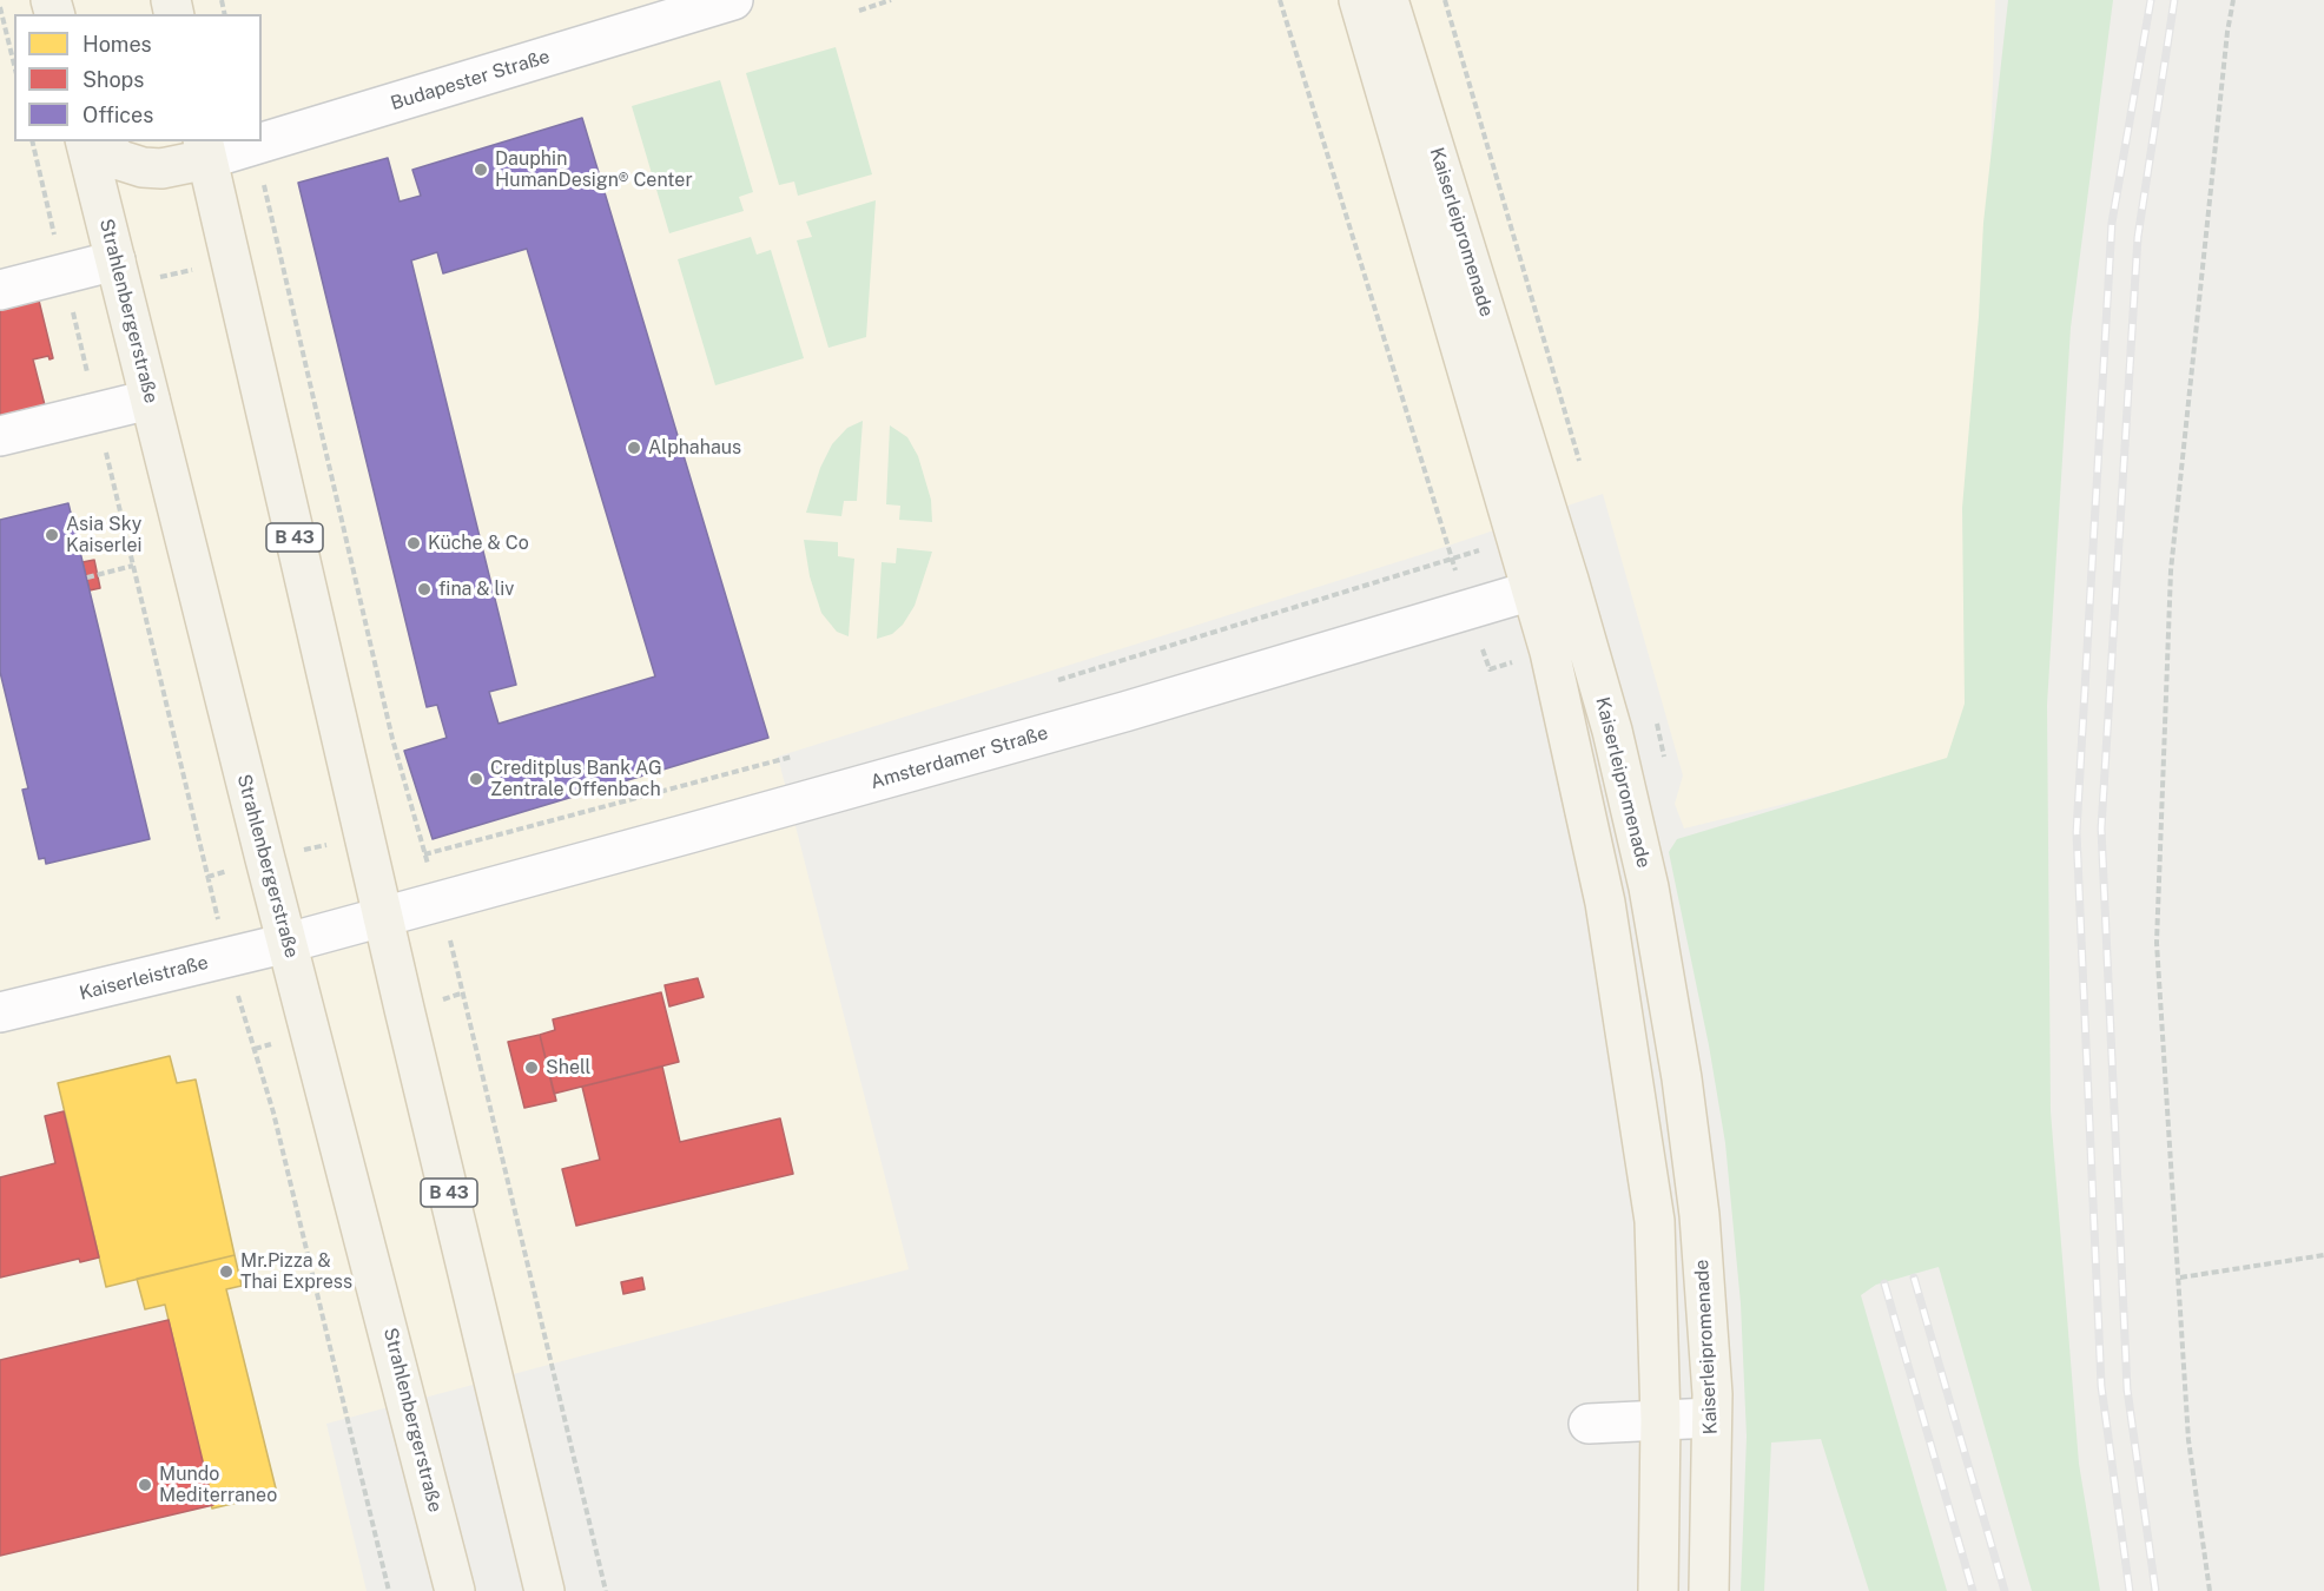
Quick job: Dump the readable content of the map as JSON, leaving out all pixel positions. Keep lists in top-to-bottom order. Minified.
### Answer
{"streets":{"main road":["Kaiserleipromenade","Strahlenbergerstraße","B 43"],"street":["Budapester Straße","Amsterdamer Straße","Kaiserleistraße"]},"crossings":[["Budapester Straße","B 43"],["Kaiserleipromenade","Amsterdamer Straße"],["Strahlenbergerstraße","Kaiserleistraße"],["B 43","Amsterdamer Straße"],["B 43","Kaiserleistraße"],["Amsterdamer Straße","Kaiserleistraße"]],"places":["Dauphin HumanDesign® Center","Alphahaus","Asia Sky Kaiserlei","Küche & Co","fina & liv","Creditplus Bank AG Zentrale Offenbach","Shell","Mr.Pizza & Thai Express","Mundo Mediterraneo"],"legend":["Homes","Shops","Offices"]}
